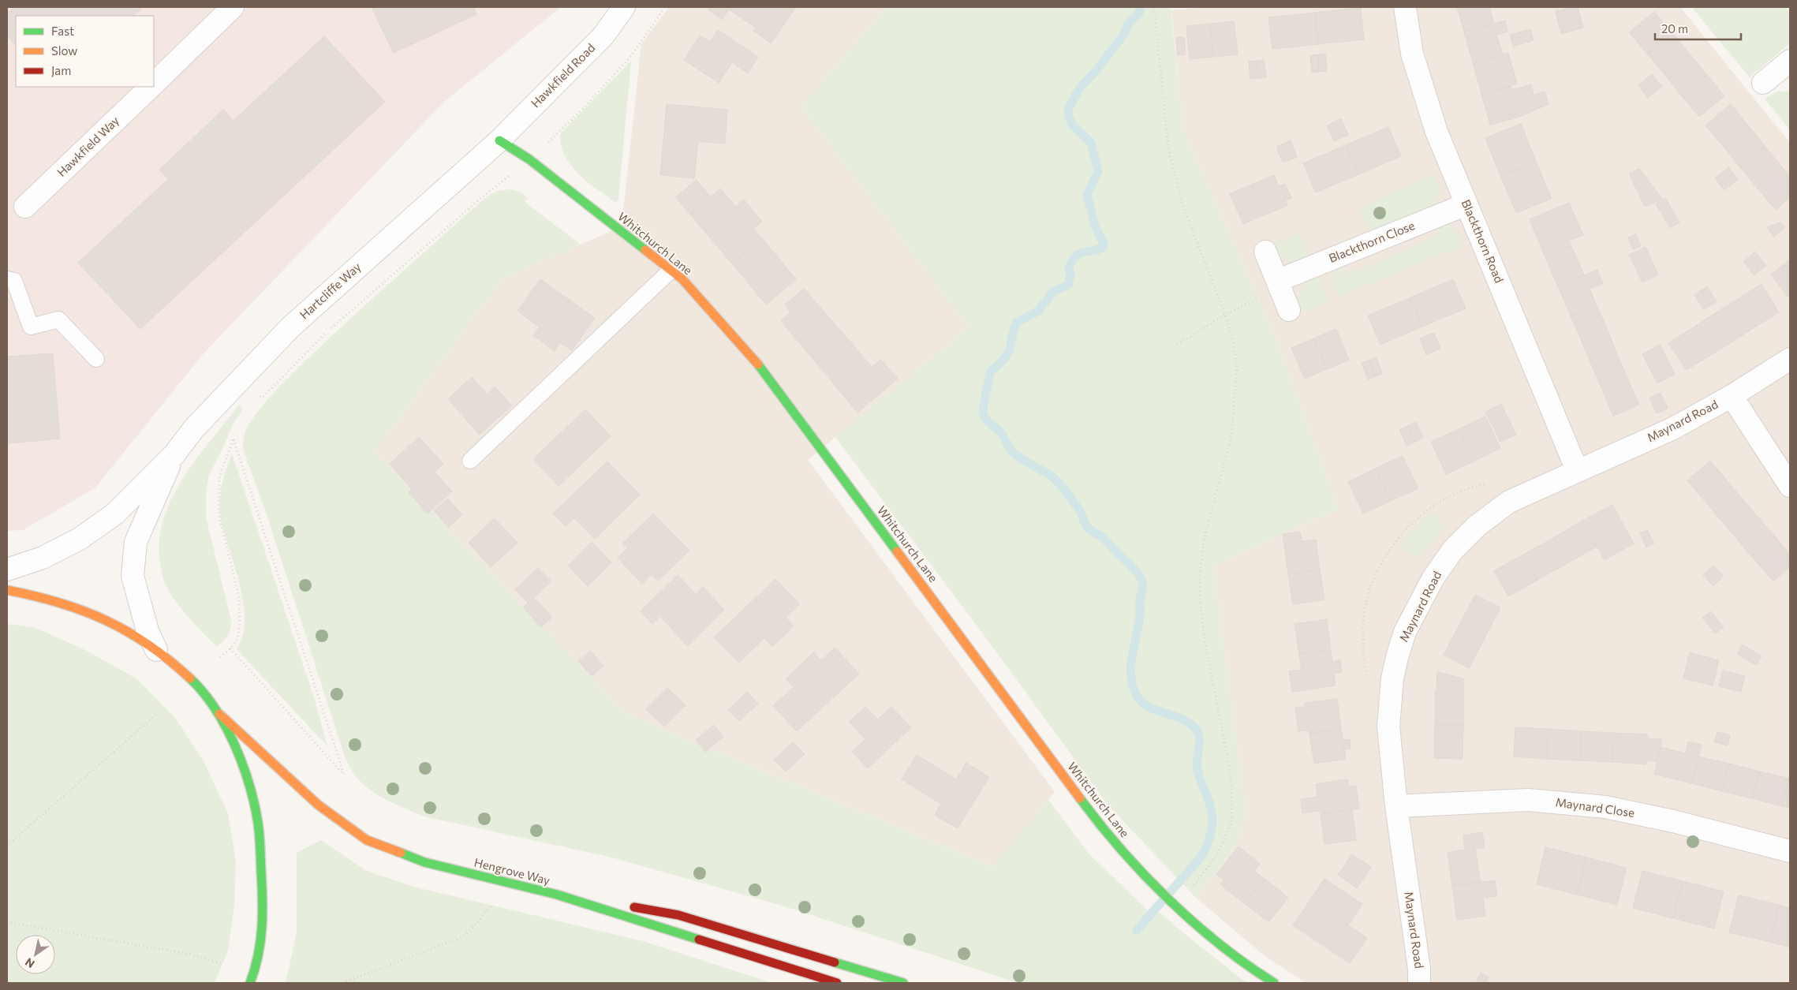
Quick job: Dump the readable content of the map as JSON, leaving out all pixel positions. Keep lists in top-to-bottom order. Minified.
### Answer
{"streets":{"main road":["Whitchurch Lane","Hengrove Way"],"street":["Hawkfield Road","Hawkfield Way","Blackthorn Road","Blackthorn Close","Hartcliffe Way","Maynard Road","Maynard Close"]},"crossings":[["Hawkfield Road","Whitchurch Lane"],["Hawkfield Road","Hartcliffe Way"],["Blackthorn Road","Blackthorn Close"],["Blackthorn Road","Maynard Road"],["Whitchurch Lane","Hartcliffe Way"],["Maynard Road","Maynard Close"]],"legend":["Fast","Slow","Jam"],"scale_bar":"20 m","north":"bottom left"}
